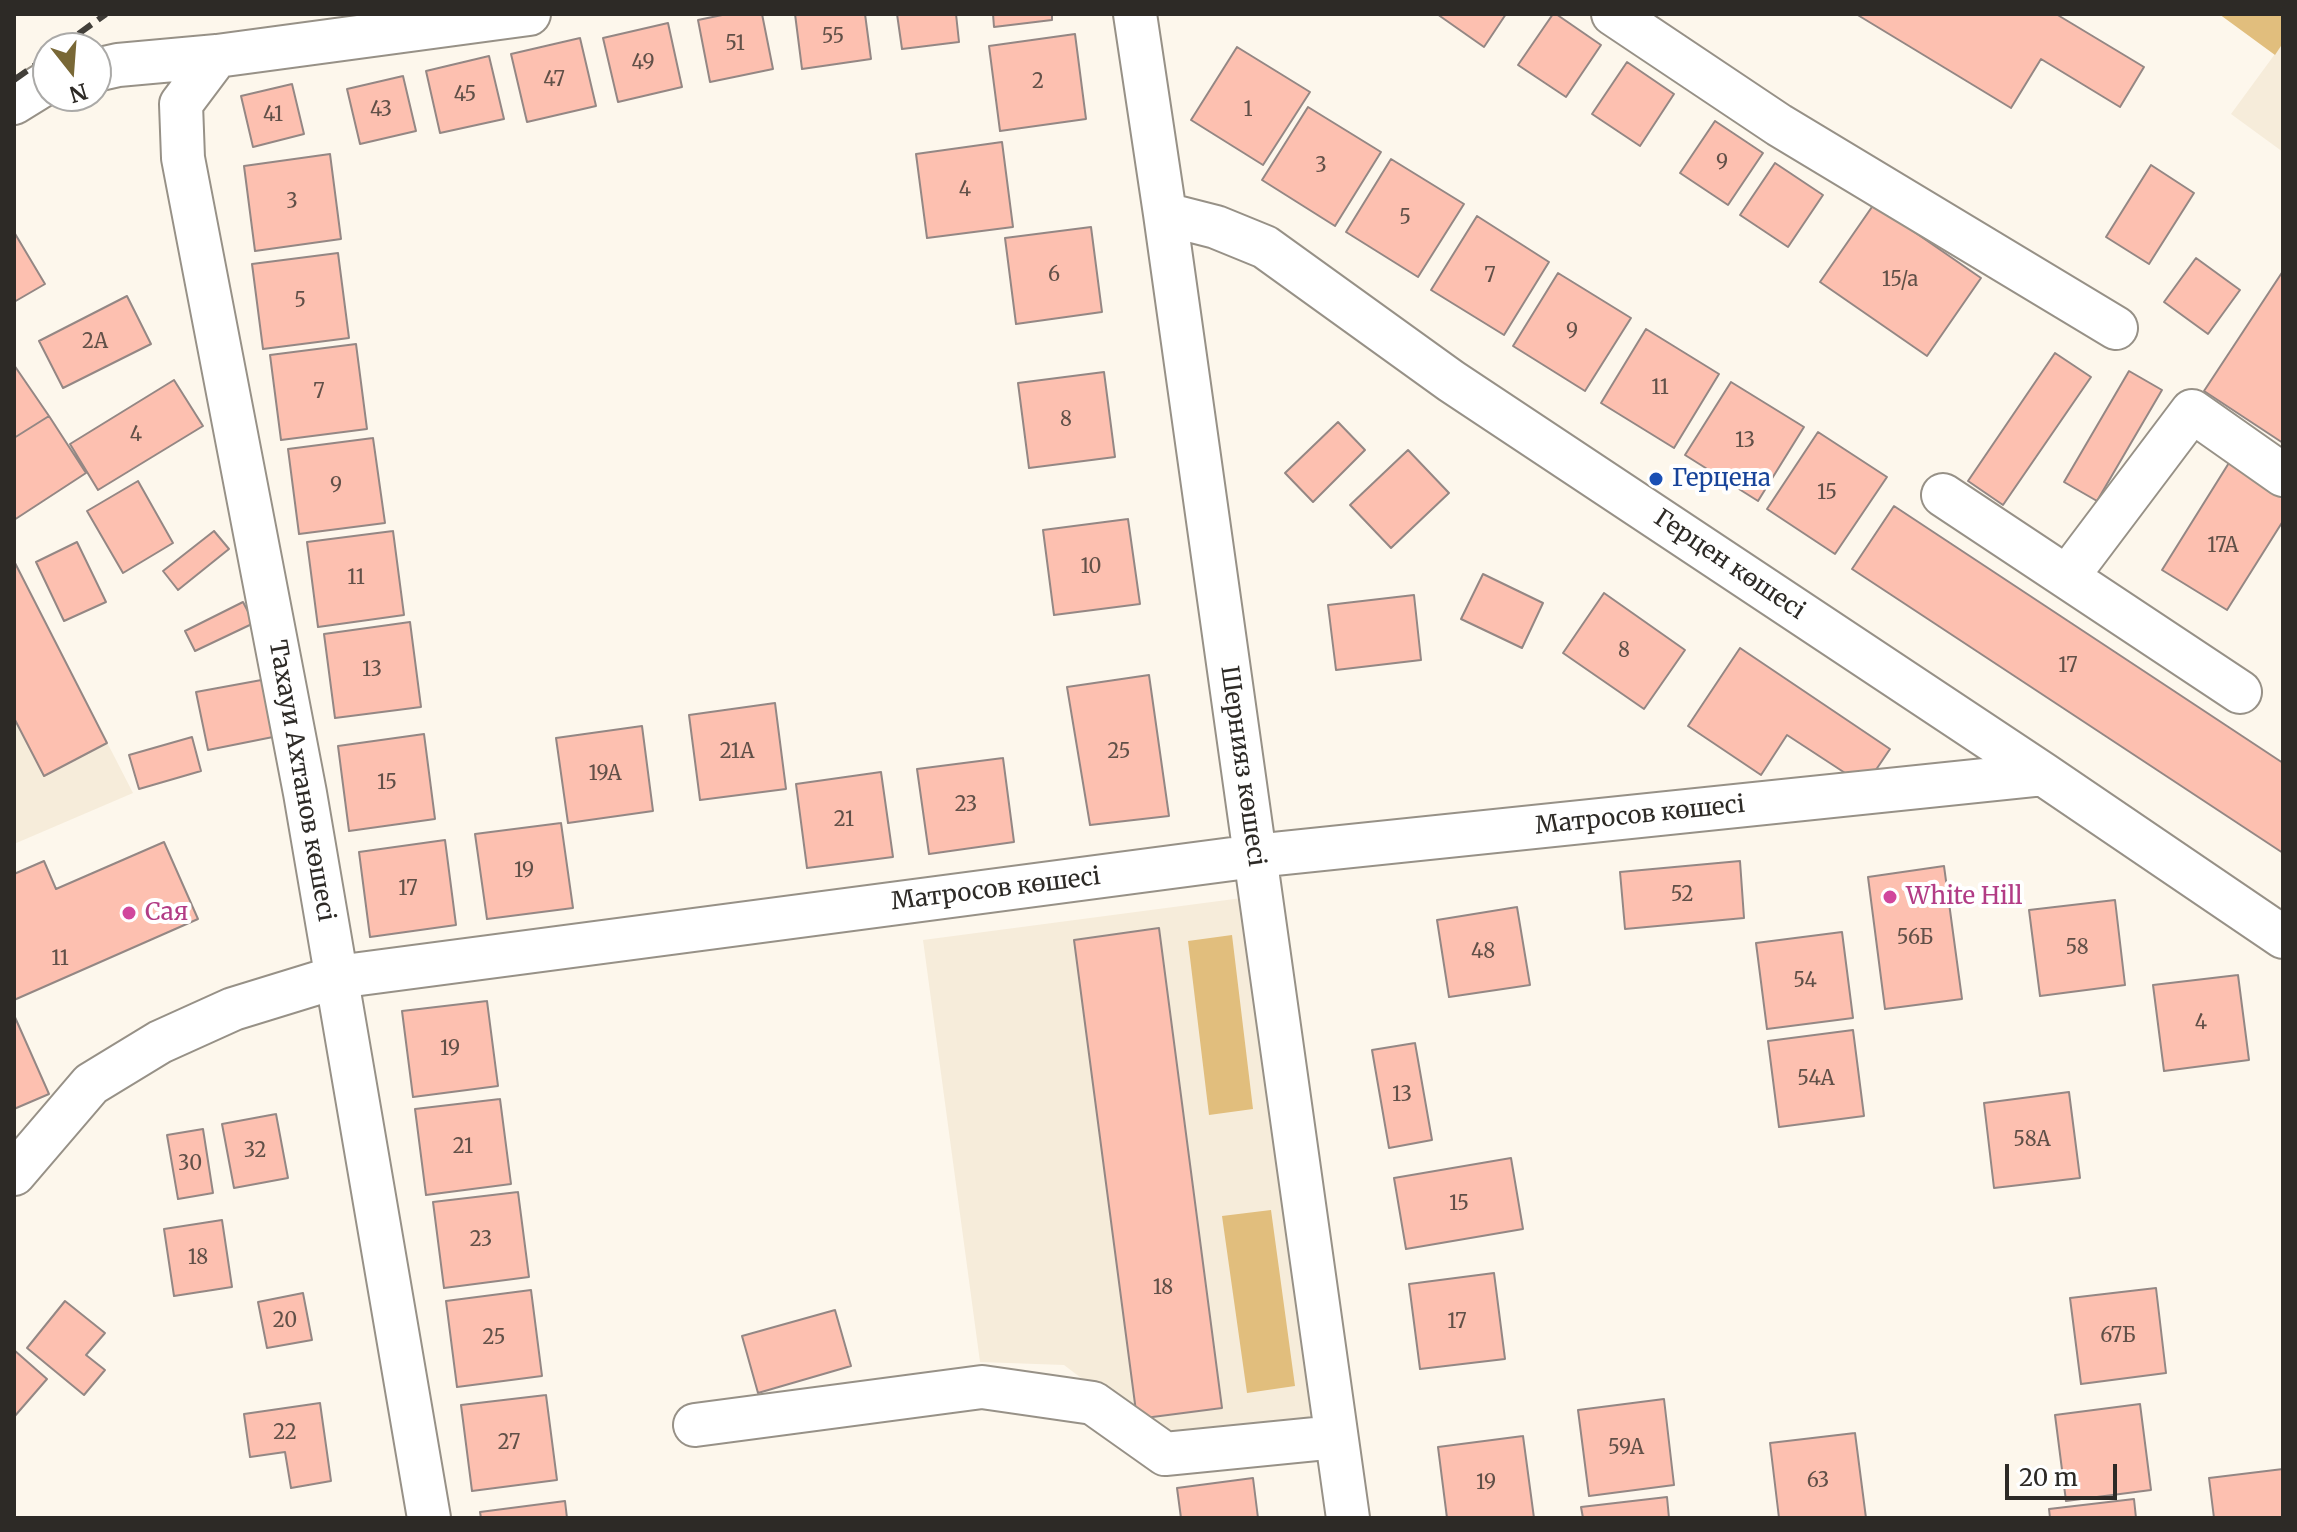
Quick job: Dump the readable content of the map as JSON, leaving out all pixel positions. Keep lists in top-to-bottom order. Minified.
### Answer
{"streets":{"street":["Герцен көшесі","Шернияз көшесі","Тахауи Ахтанов көшесі","Матросов көшесі"]},"crossings":[["Герцен көшесі","Шернияз көшесі"],["Герцен көшесі","Матросов көшесі"],["Шернияз көшесі","Матросов көшесі"],["Тахауи Ахтанов көшесі","Матросов көшесі"]],"places":["Герцена","White Hill","Сая"],"house_numbers":["55","51","49","47","2","45","43","1","41","9","3","4","3","5","6","7","15/а","5","9","2А","11","7","8","4","13","9","15","17А","10","11","8","17","13","21А","25","19А","15","23","21","19","17","52","56Б","58","48","11","54","4","19","54А","13","58А","21","32","30","15","23","18","18","20","17","67Б","25","22","27","59А","63","19"],"scale_bar":"20 m","north":"bottom"}
